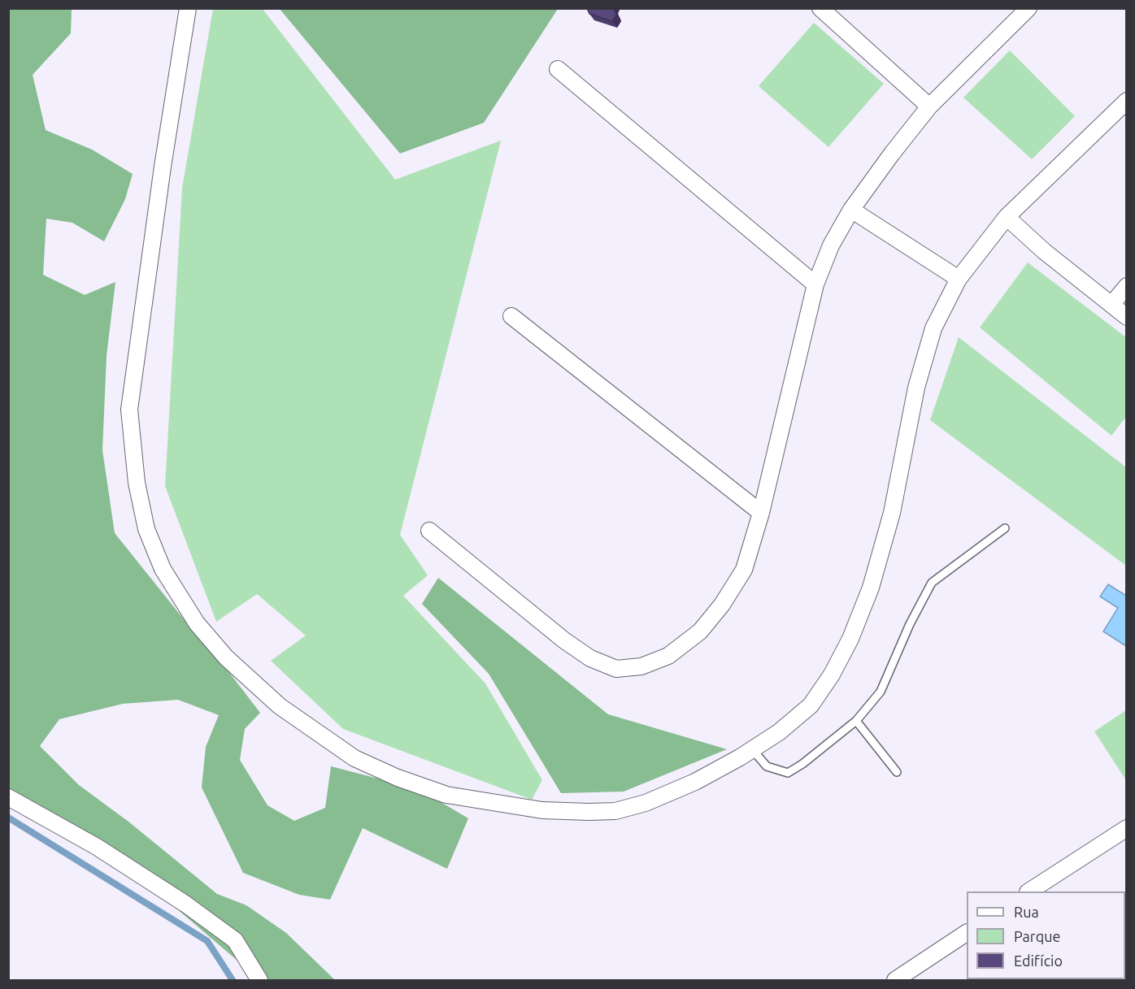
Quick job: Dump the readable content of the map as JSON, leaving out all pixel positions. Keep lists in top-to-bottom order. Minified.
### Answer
{"legend":["Rua","Parque","Edifício"]}
